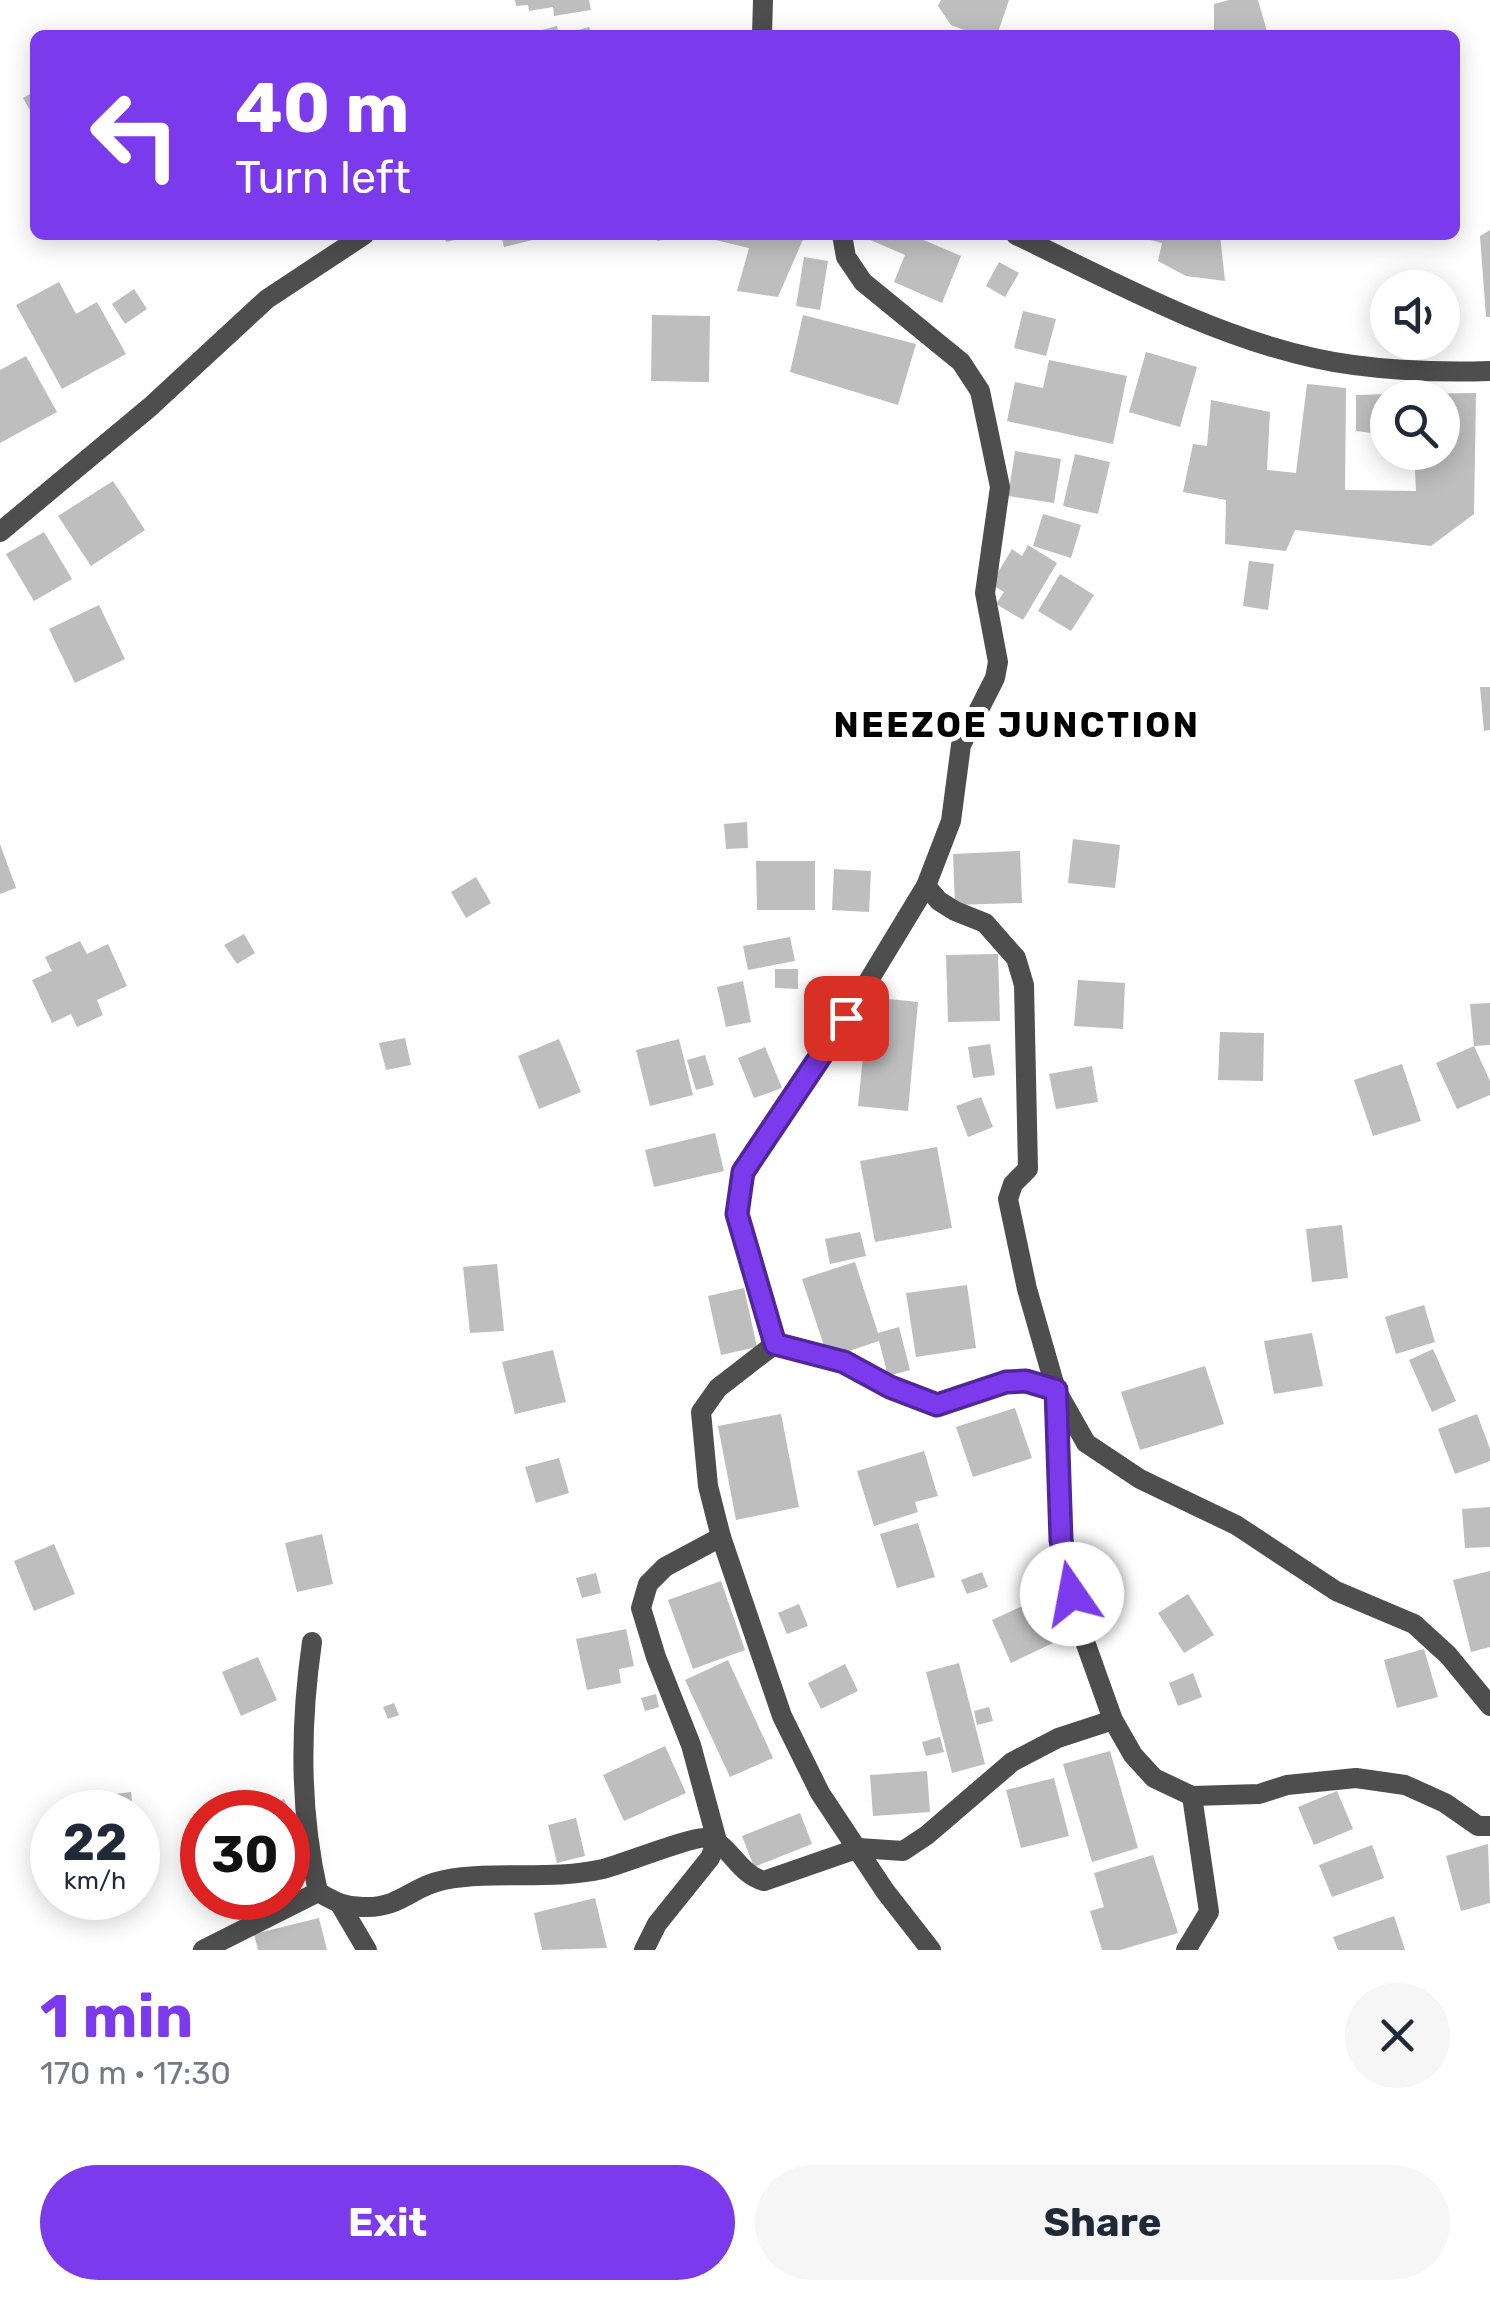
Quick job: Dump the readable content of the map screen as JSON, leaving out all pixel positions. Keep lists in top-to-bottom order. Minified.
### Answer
{"districts":["NEEZOE JUNCTION"],"page":{"turn":["40 m","Turn left"],"speed":"22 km/h","limit":"30","heading":["1 min","170 m · 17:30"],"buttons":["Exit","Share"]}}
